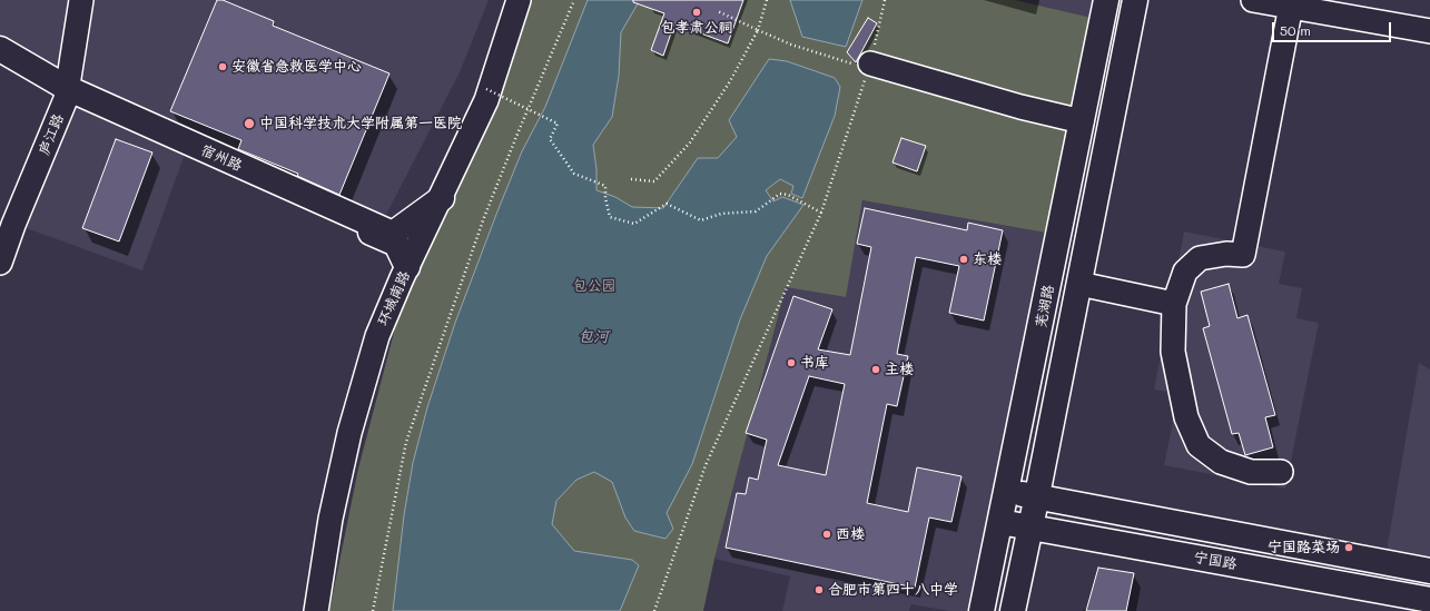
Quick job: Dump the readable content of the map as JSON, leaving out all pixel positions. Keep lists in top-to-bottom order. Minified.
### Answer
{"streets":{"main road":["宿州路","芜湖路","宁国路"],"street":["庐江路","环城南路"]},"crossings":[["庐江路","宿州路"],["宿州路","环城南路"],["芜湖路","宁国路"]],"water":["包河"],"parks":["包公园"],"places":["包孝肃公祠","安徽省急救医学中心","中国科学技术大学附属第一医院","东楼","书库","主楼","西楼","宁国路菜场","合肥市第四十八中学"],"scale_bar":"50 m"}
